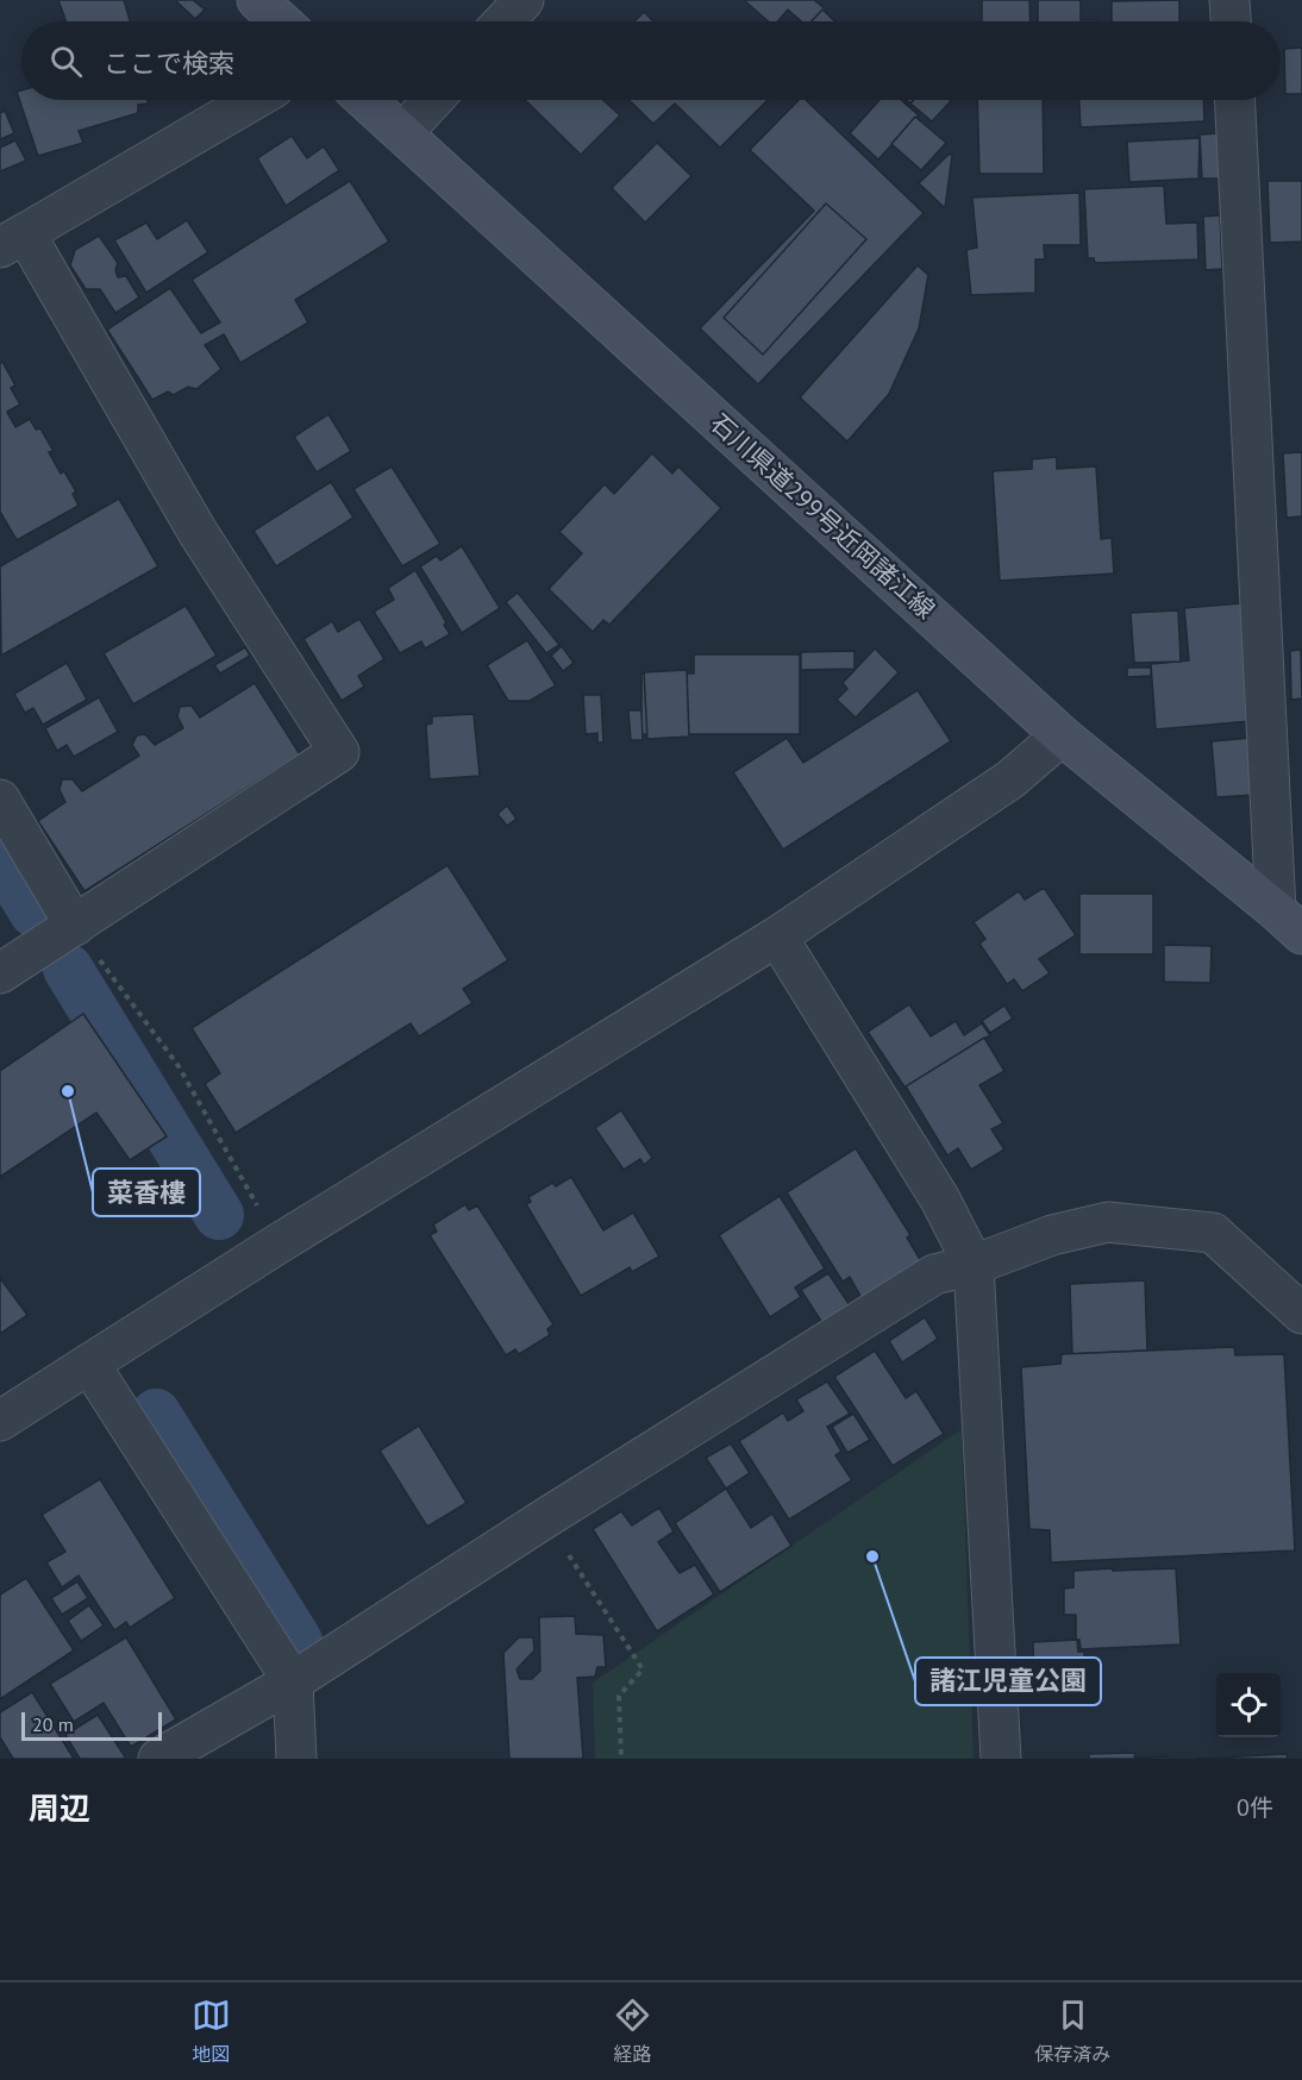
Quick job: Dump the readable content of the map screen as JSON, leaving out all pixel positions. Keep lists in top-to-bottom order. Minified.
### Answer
{"streets":{"main road":["石川県道299号近岡諸江線"]},"places":["菜香樓","諸江児童公園"],"scale_bar":"20 m","page":{"search":"ここで検索","scale":"20 m","heading":["周辺","0件"],"nav":["地図","経路","保存済み"]}}
